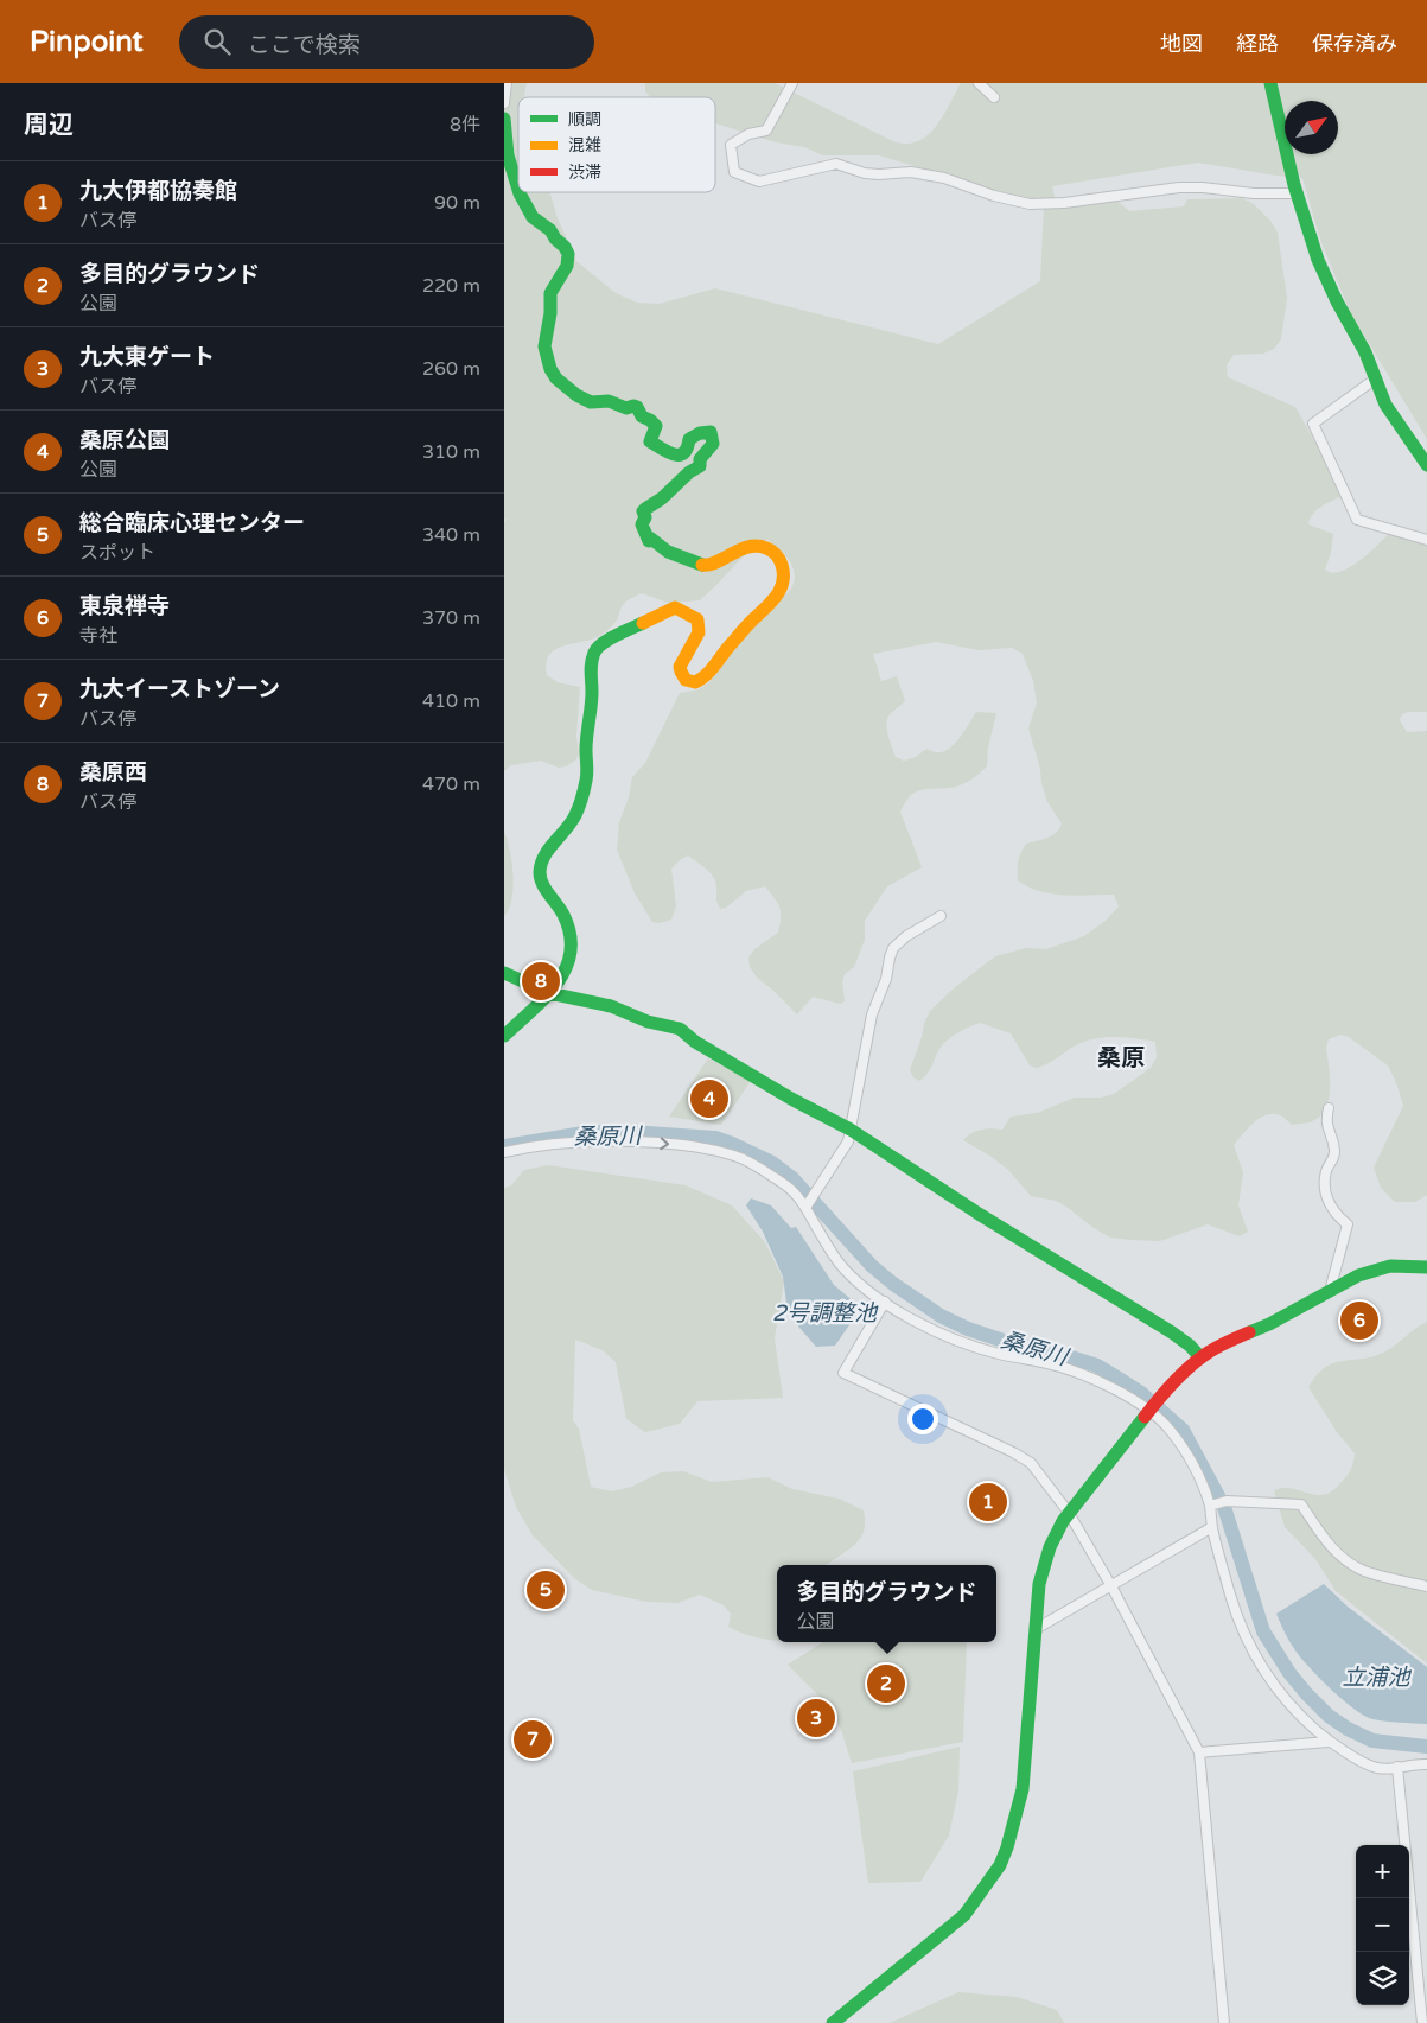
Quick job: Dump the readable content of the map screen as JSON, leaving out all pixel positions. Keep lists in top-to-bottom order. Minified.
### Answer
{"districts":["桑原"],"water":["桑原川","2号調整池","立浦池"],"legend":["順調","混雑","渋滞"],"north":"top right","page":{"header":"Pinpoint","search":"ここで検索","nav":["地図","経路","保存済み"],"heading":["周辺","8件"],"list":[{"mark":"1","name":"九大伊都協奏館","note":"バス停","value":"90 m"},{"mark":"2","name":"多目的グラウンド","note":"公園","value":"220 m"},{"mark":"3","name":"九大東ゲート","note":"バス停","value":"260 m"},{"mark":"4","name":"桑原公園","note":"公園","value":"310 m"},{"mark":"5","name":"総合臨床心理センター","note":"スポット","value":"340 m"},{"mark":"6","name":"東泉禅寺","note":"寺社","value":"370 m"},{"mark":"7","name":"九大イーストゾーン","note":"バス停","value":"410 m"},{"mark":"8","name":"桑原西","note":"バス停","value":"470 m"}],"pins":["8","4","6","1","5","2","3","7"],"popup":["多目的グラウンド","公園"],"map_buttons":["+","−"]}}
